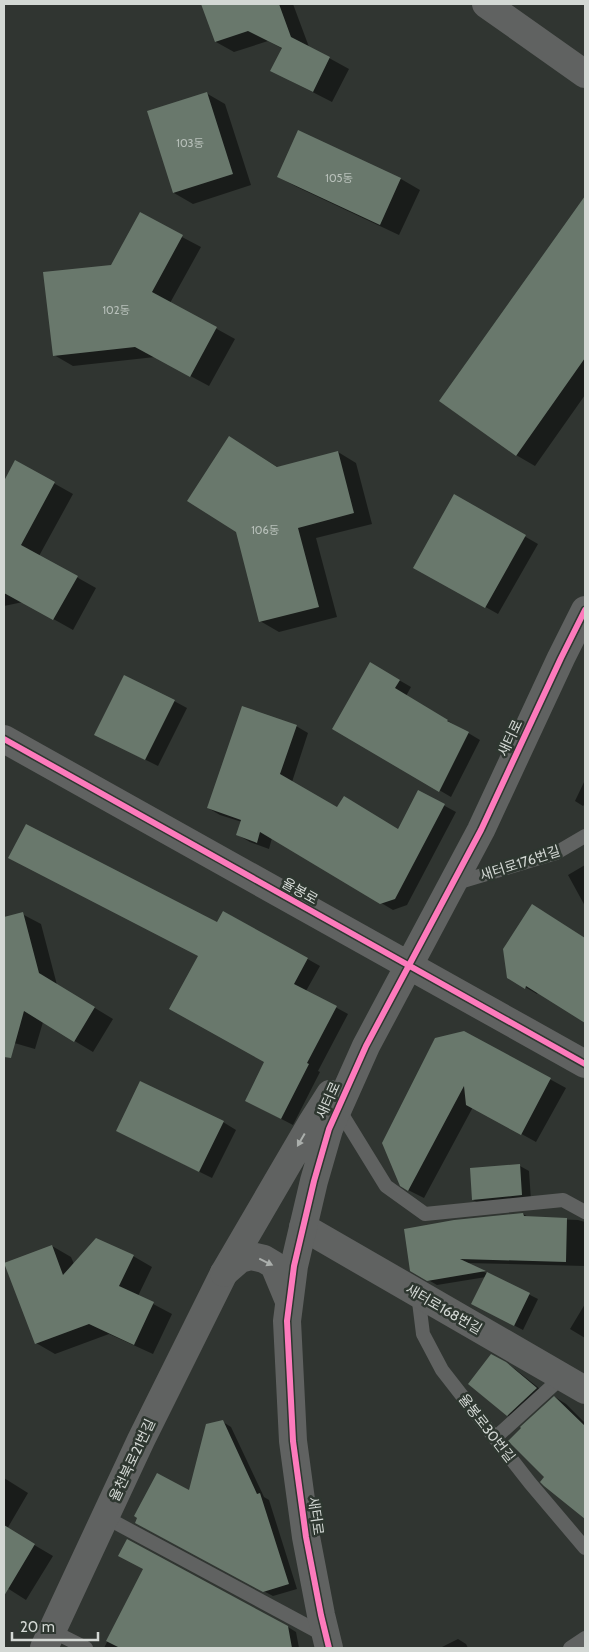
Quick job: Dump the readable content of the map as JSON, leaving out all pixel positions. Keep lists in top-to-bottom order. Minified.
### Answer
{"streets":{"street":["새터로","율봉로","새터로168번길","율천북로21번길"],"lane":["새터로176번길","율봉로30번길"]},"crossings":[["새터로","새터로176번길"],["새터로","율봉로"],["새터로","새터로168번길"],["새터로","율천북로21번길"],["새터로168번길","율봉로30번길"]],"one_way":["율천북로21번길"],"house_numbers":["103동","105동","102동","106동"],"scale_bar":"20 m"}
